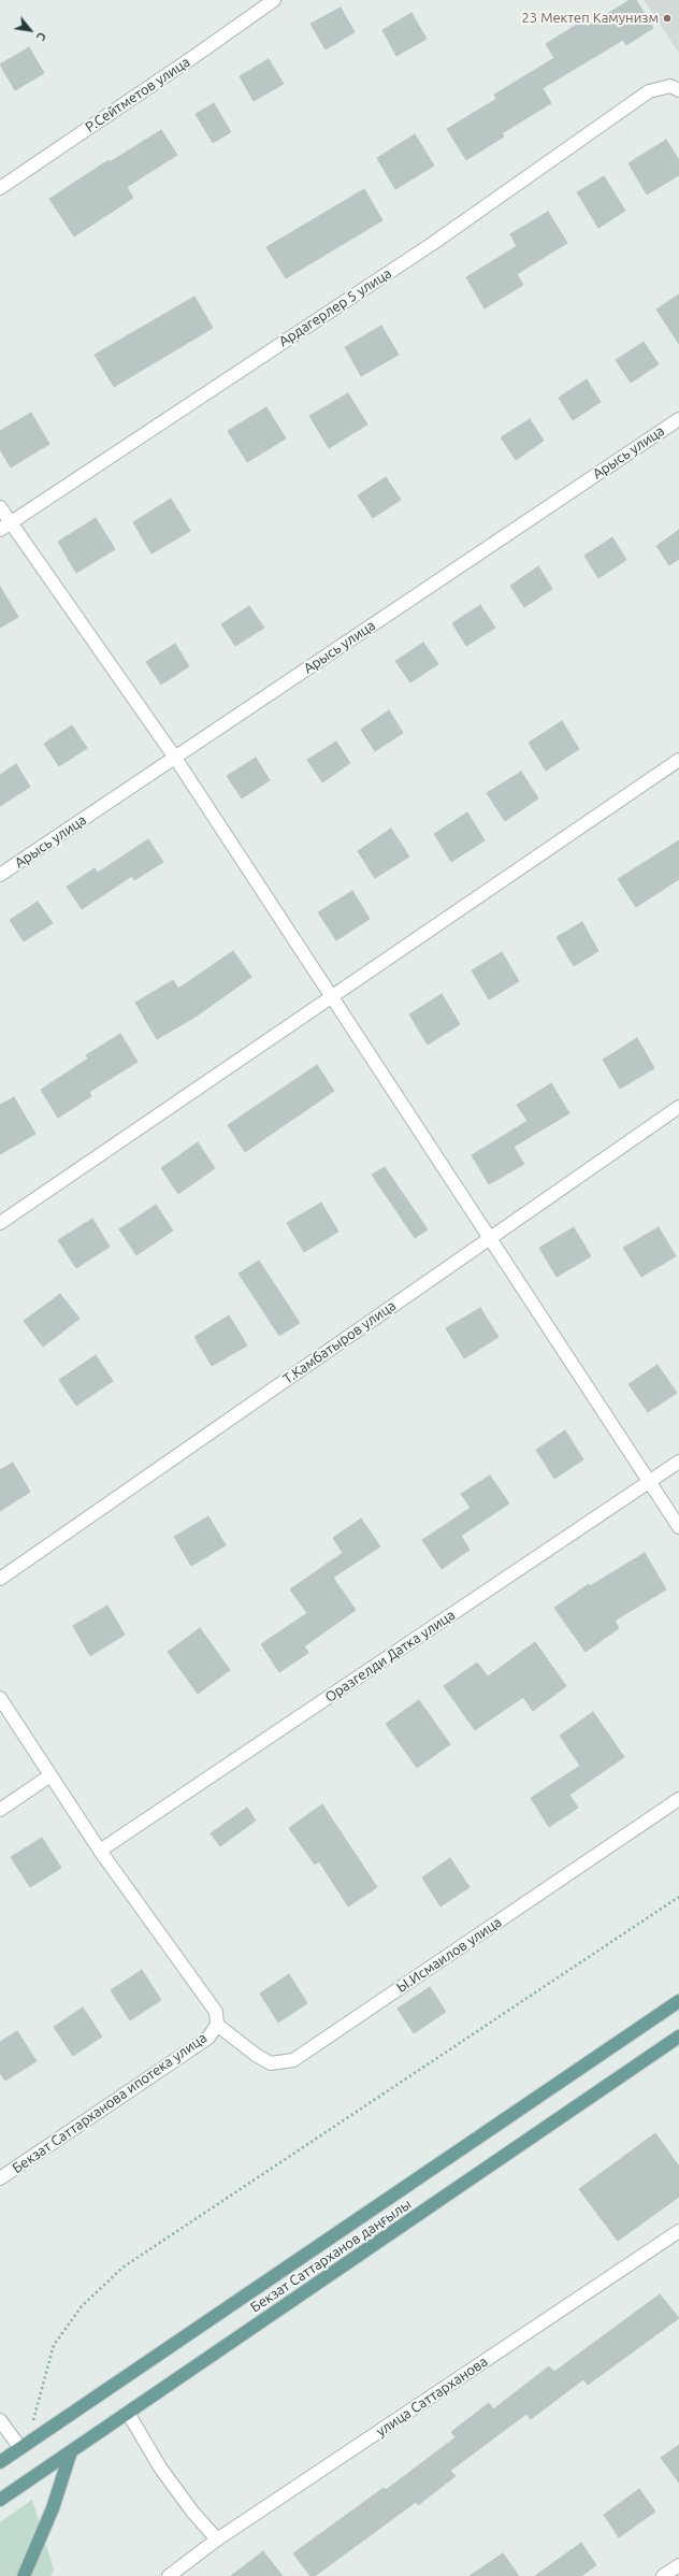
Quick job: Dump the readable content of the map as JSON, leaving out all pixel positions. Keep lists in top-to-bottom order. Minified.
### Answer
{"streets":{"main road":["Бекзат Саттарханов даңғылы"],"street":["Р.Сейтметов улица","Ардагерлер 5 улица","Арысь улица","Т.Камбатыров улица","Оразгелди Датка улица","Ы.Исмаилов улица","Бекзат Саттарханова ипотека улица","улица Саттарханова"]},"crossings":[["Ы.Исмаилов улица","Бекзат Саттарханова ипотека улица"]],"places":["23 Мектеп Камунизм"],"north":"bottom right"}
